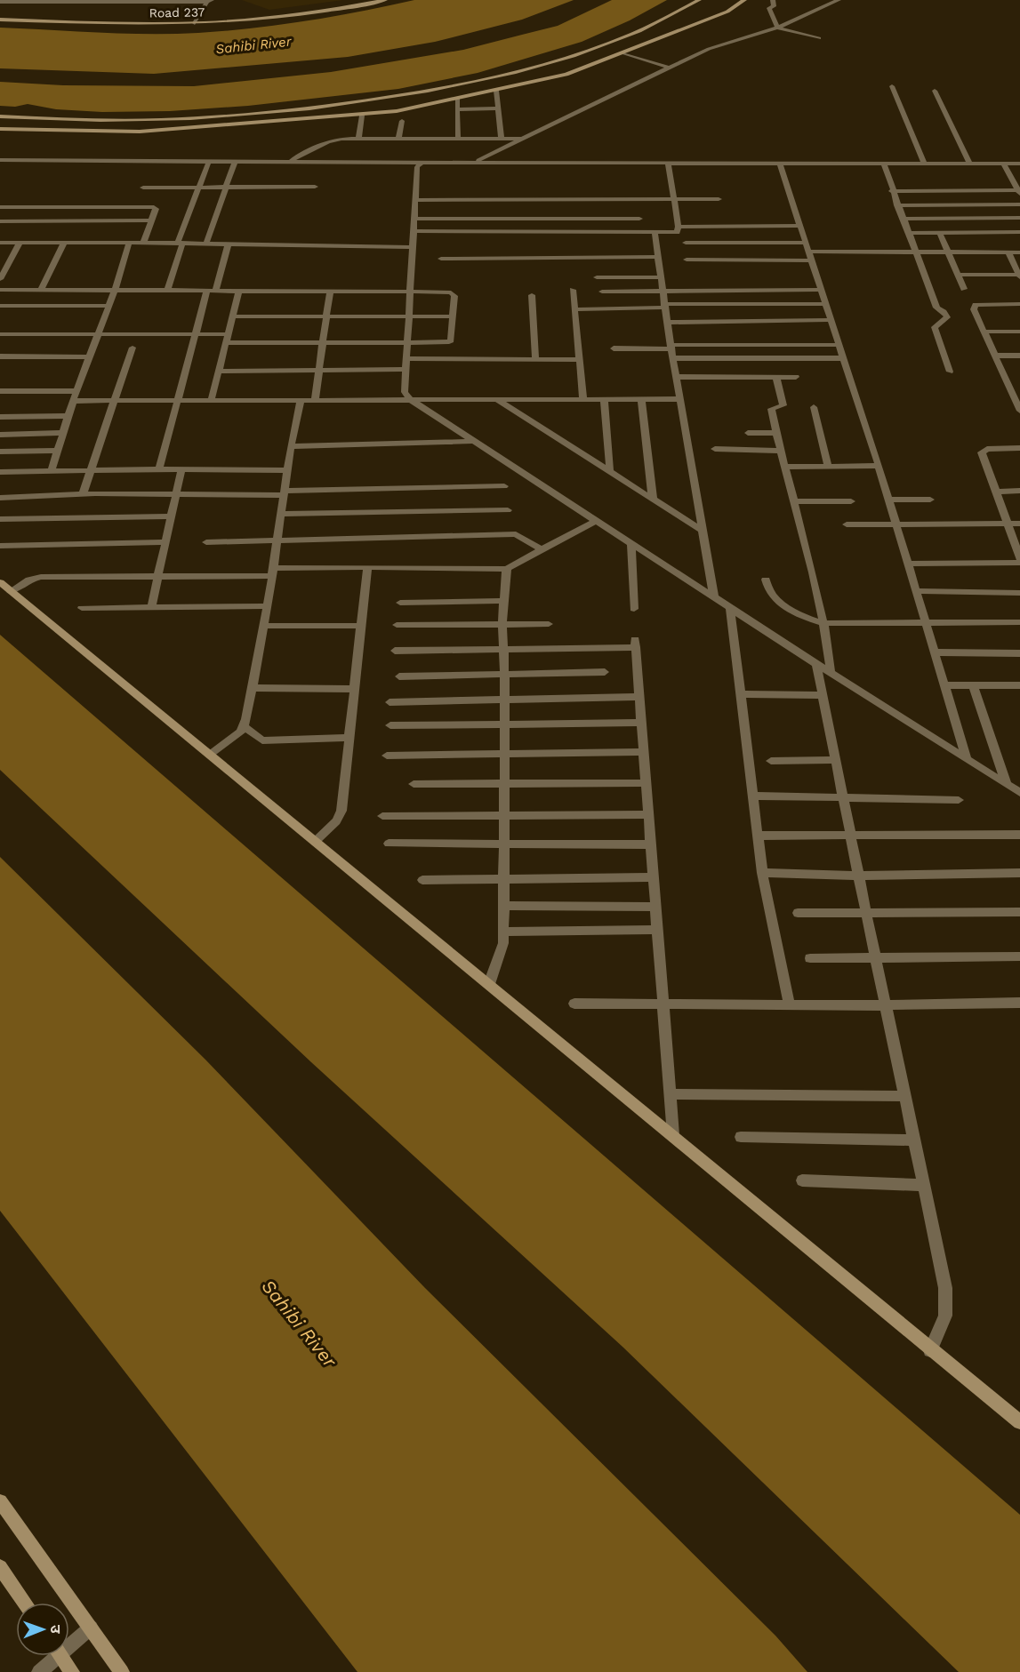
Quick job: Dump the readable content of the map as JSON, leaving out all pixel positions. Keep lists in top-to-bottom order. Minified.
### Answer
{"streets":{"street":["Road 237"]},"water":["Sahibi River"],"north":"right"}
